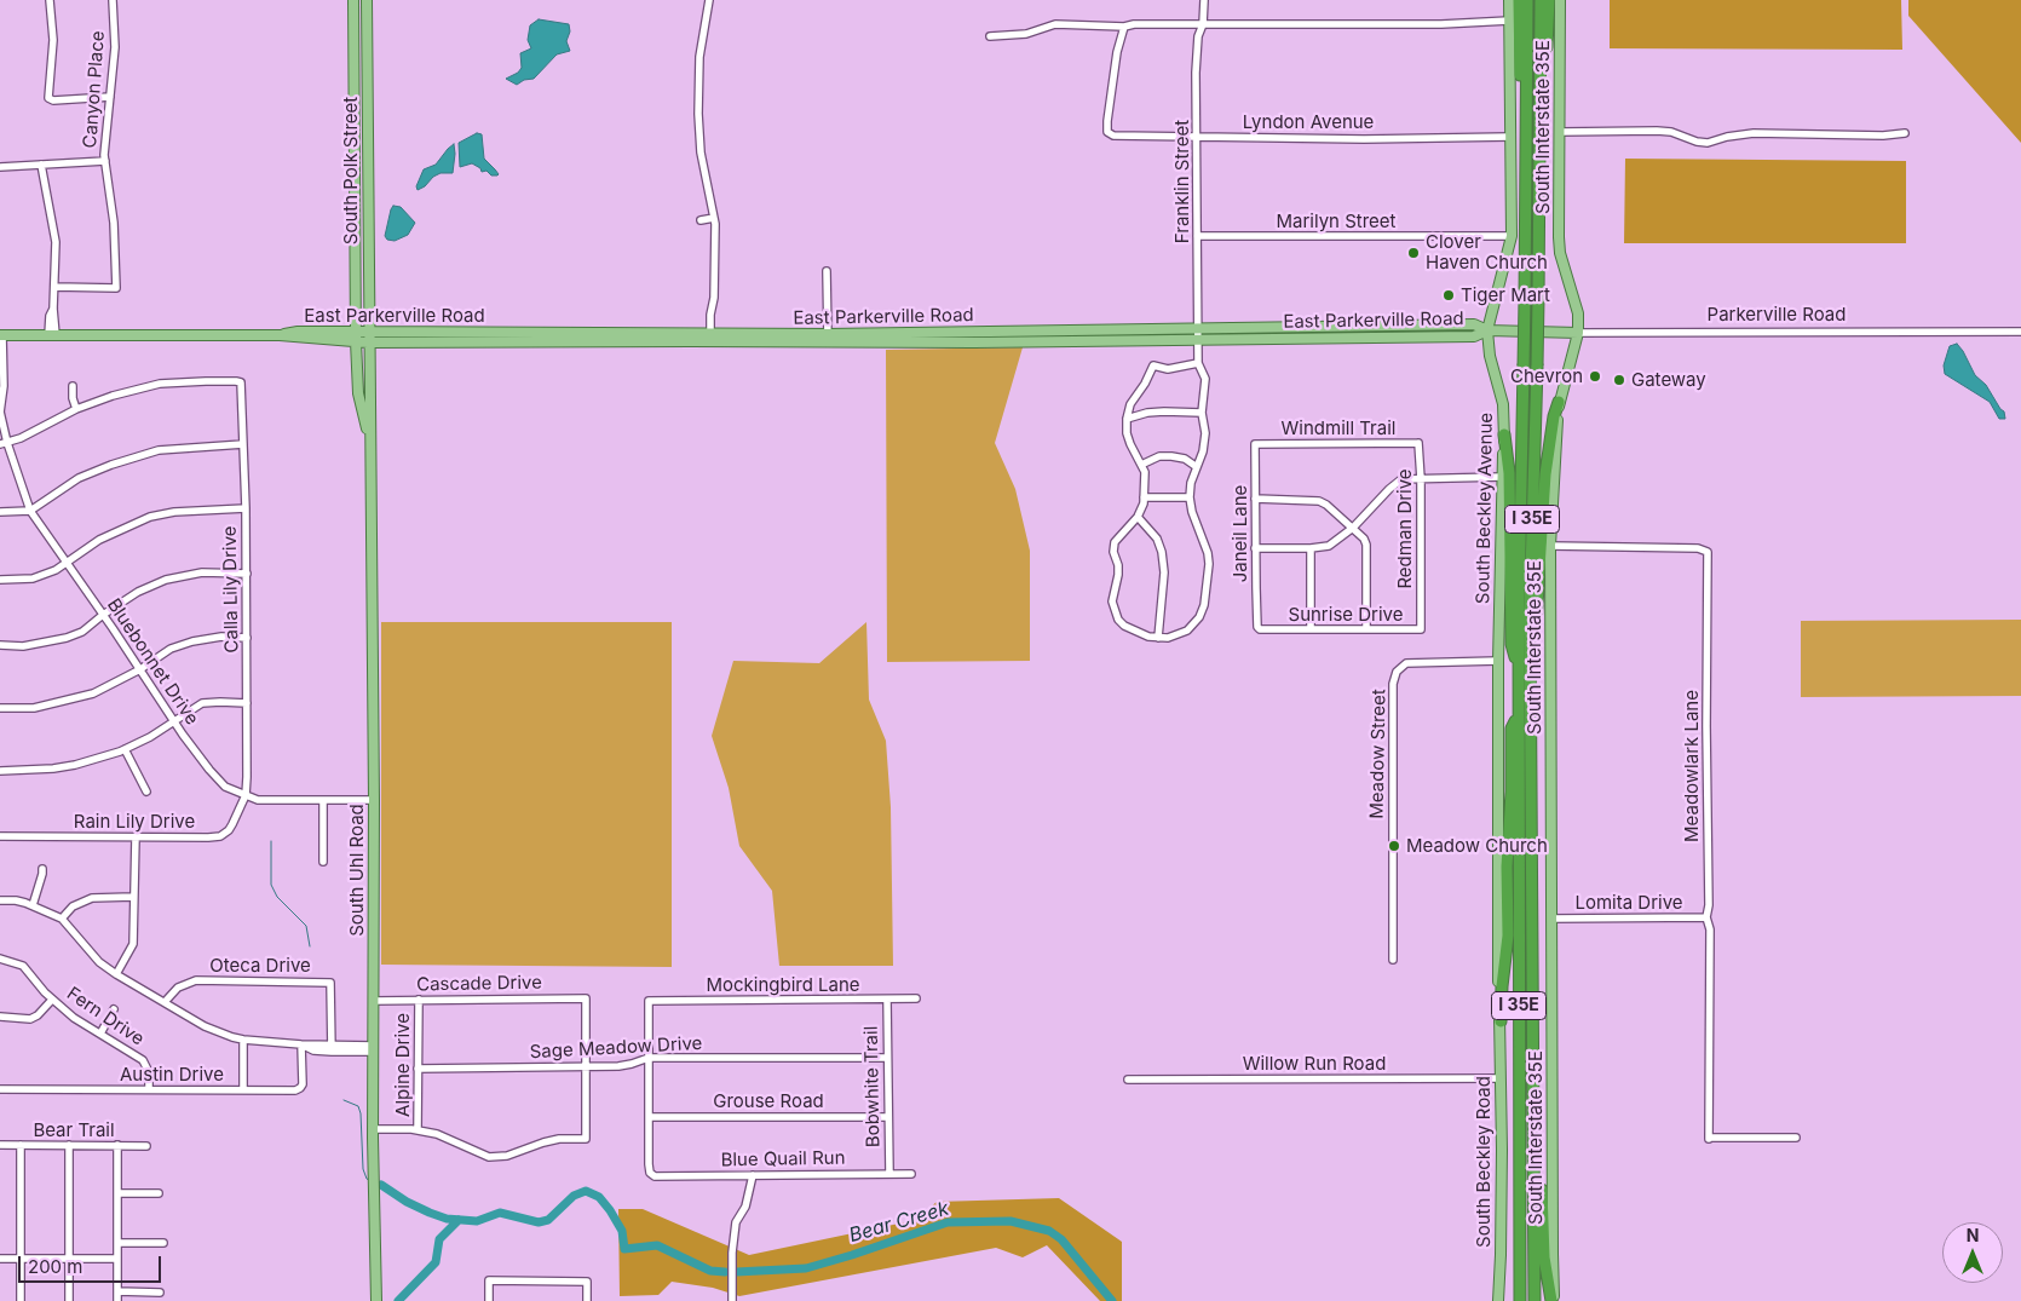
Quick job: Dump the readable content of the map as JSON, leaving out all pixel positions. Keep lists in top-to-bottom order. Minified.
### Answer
{"streets":{"highway":["I 35E"],"main road":["South Interstate 35E","South Polk Street","Parkerville Road","East Parkerville Road","South Beckley Avenue","South Uhl Road","South Beckley Road"],"street":["Canyon Place","Lyndon Avenue","Franklin Street","Marilyn Street","Windmill Trail","Redman Drive","Janeil Lane","Calla Lily Drive","Sunrise Drive","Bluebonnet Drive","Meadow Street","Meadowlark Lane","Rain Lily Drive","Lomita Drive","Oteca Drive","Cascade Drive","Mockingbird Lane","Fern Drive","Sage Meadow Drive","Willow Run Road","Alpine Drive","Austin Drive","Bobwhite Trail","Grouse Road","Bear Trail","Blue Quail Run"]},"crossings":[["Lyndon Avenue","Franklin Street"],["Lyndon Avenue","South Beckley Avenue"],["South Interstate 35E","Parkerville Road"],["South Interstate 35E","Meadowlark Lane"],["South Interstate 35E","Lomita Drive"],["South Polk Street","East Parkerville Road"],["South Polk Street","South Uhl Road"],["Franklin Street","Marilyn Street"],["Franklin Street","East Parkerville Road"],["Marilyn Street","South Beckley Avenue"],["Parkerville Road","East Parkerville Road"],["East Parkerville Road","South Beckley Avenue"],["East Parkerville Road","Bluebonnet Drive"],["East Parkerville Road","South Uhl Road"],["Windmill Trail","Redman Drive"],["Windmill Trail","Janeil Lane"],["South Beckley Avenue","Meadow Street"],["South Beckley Avenue","South Beckley Road"],["Redman Drive","Sunrise Drive"],["Janeil Lane","Sunrise Drive"],["Calla Lily Drive","Bluebonnet Drive"],["Calla Lily Drive","Rain Lily Drive"],["Bluebonnet Drive","Rain Lily Drive"],["Bluebonnet Drive","South Uhl Road"],["Meadowlark Lane","Lomita Drive"],["South Uhl Road","Cascade Drive"],["Cascade Drive","Sage Meadow Drive"],["Cascade Drive","Alpine Drive"],["Mockingbird Lane","Sage Meadow Drive"],["Mockingbird Lane","Bobwhite Trail"],["Fern Drive","Austin Drive"],["Sage Meadow Drive","Alpine Drive"],["Sage Meadow Drive","Bobwhite Trail"],["Willow Run Road","South Beckley Road"],["Bobwhite Trail","Grouse Road"],["Bobwhite Trail","Blue Quail Run"],["Grouse Road","Blue Quail Run"]],"water":["Bear Creek"],"places":["Clover Haven Church","Tiger Mart","Chevron","Gateway","Meadow Church"],"scale_bar":"200 m","north":"top"}
